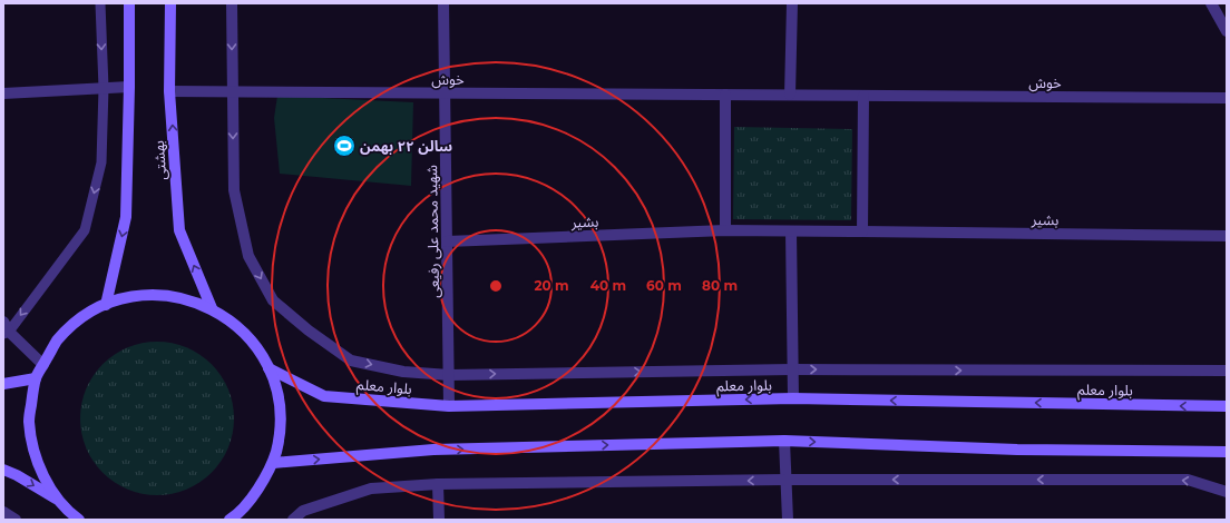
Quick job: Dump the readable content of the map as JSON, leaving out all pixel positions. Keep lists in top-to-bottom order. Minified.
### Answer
{"streets":{"main road":["بهشتی","بلوار معلم"],"street":["خوش","بشیر","شهید محمد علی رفیعی"]},"crossings":[["خوش","بهشتی"],["خوش","شهید محمد علی رفیعی"],["بشیر","شهید محمد علی رفیعی"],["شهید محمد علی رفیعی","بلوار معلم"]],"places":{"sports":["سالن ۲۲ بهمن"]},"rings":["20 m","40 m","60 m","80 m"]}
